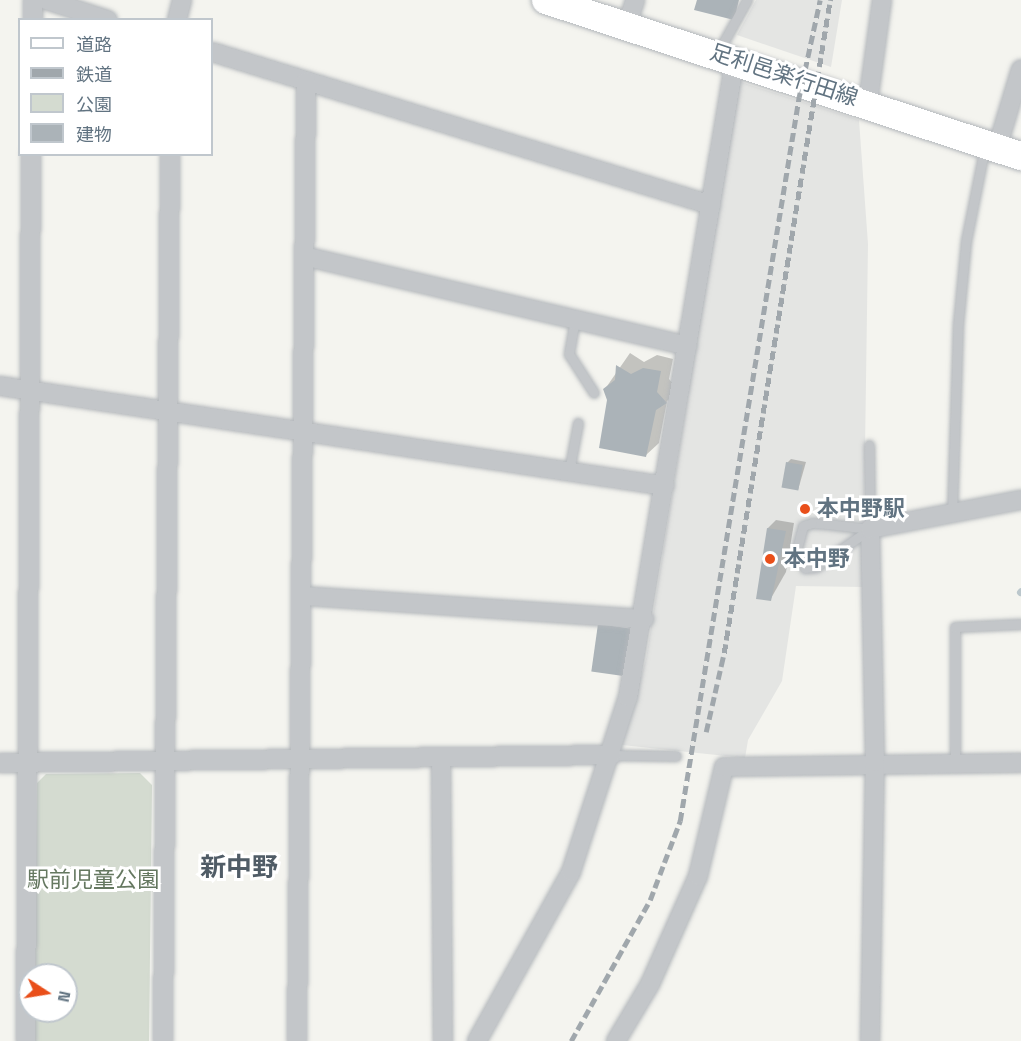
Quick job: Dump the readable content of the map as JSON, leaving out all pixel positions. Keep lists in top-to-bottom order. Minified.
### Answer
{"streets":{"main road":["足利邑楽行田線"]},"districts":["新中野"],"parks":["駅前児童公園"],"places":["本中野駅","本中野"],"legend":["道路","鉄道","公園","建物"],"north":"right"}
